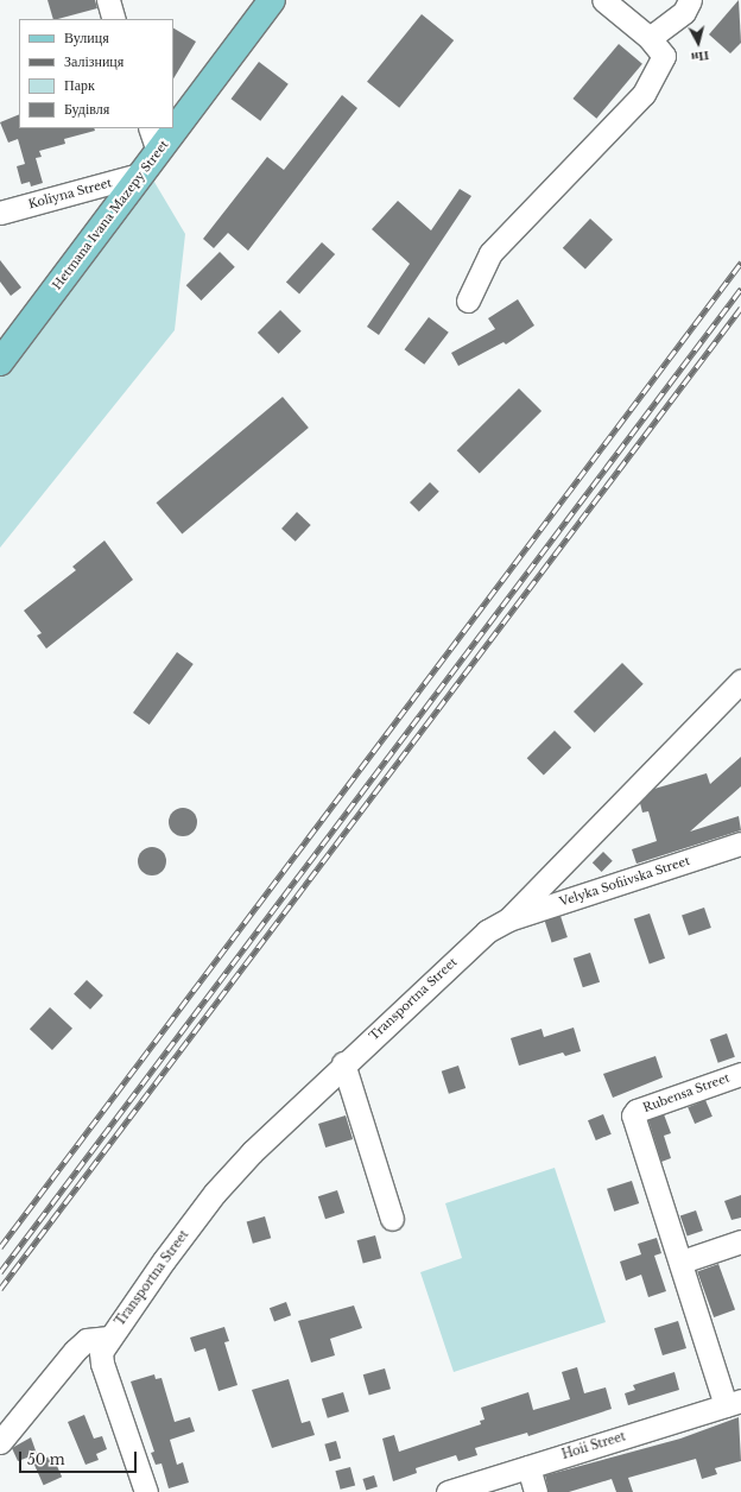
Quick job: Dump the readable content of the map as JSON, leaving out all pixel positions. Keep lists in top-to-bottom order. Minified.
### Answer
{"streets":{"main road":["Hetmana Ivana Mazepy Street"],"street":["Koliyna Street","Velyka Sofiivska Street","Transportna Street","Rubensa Street","Hoii Street"]},"crossings":[["Koliyna Street","Hetmana Ivana Mazepy Street"],["Velyka Sofiivska Street","Transportna Street"]],"legend":["Вулиця","Залізниця","Парк","Будівля"],"scale_bar":"50 m","north":"bottom"}
